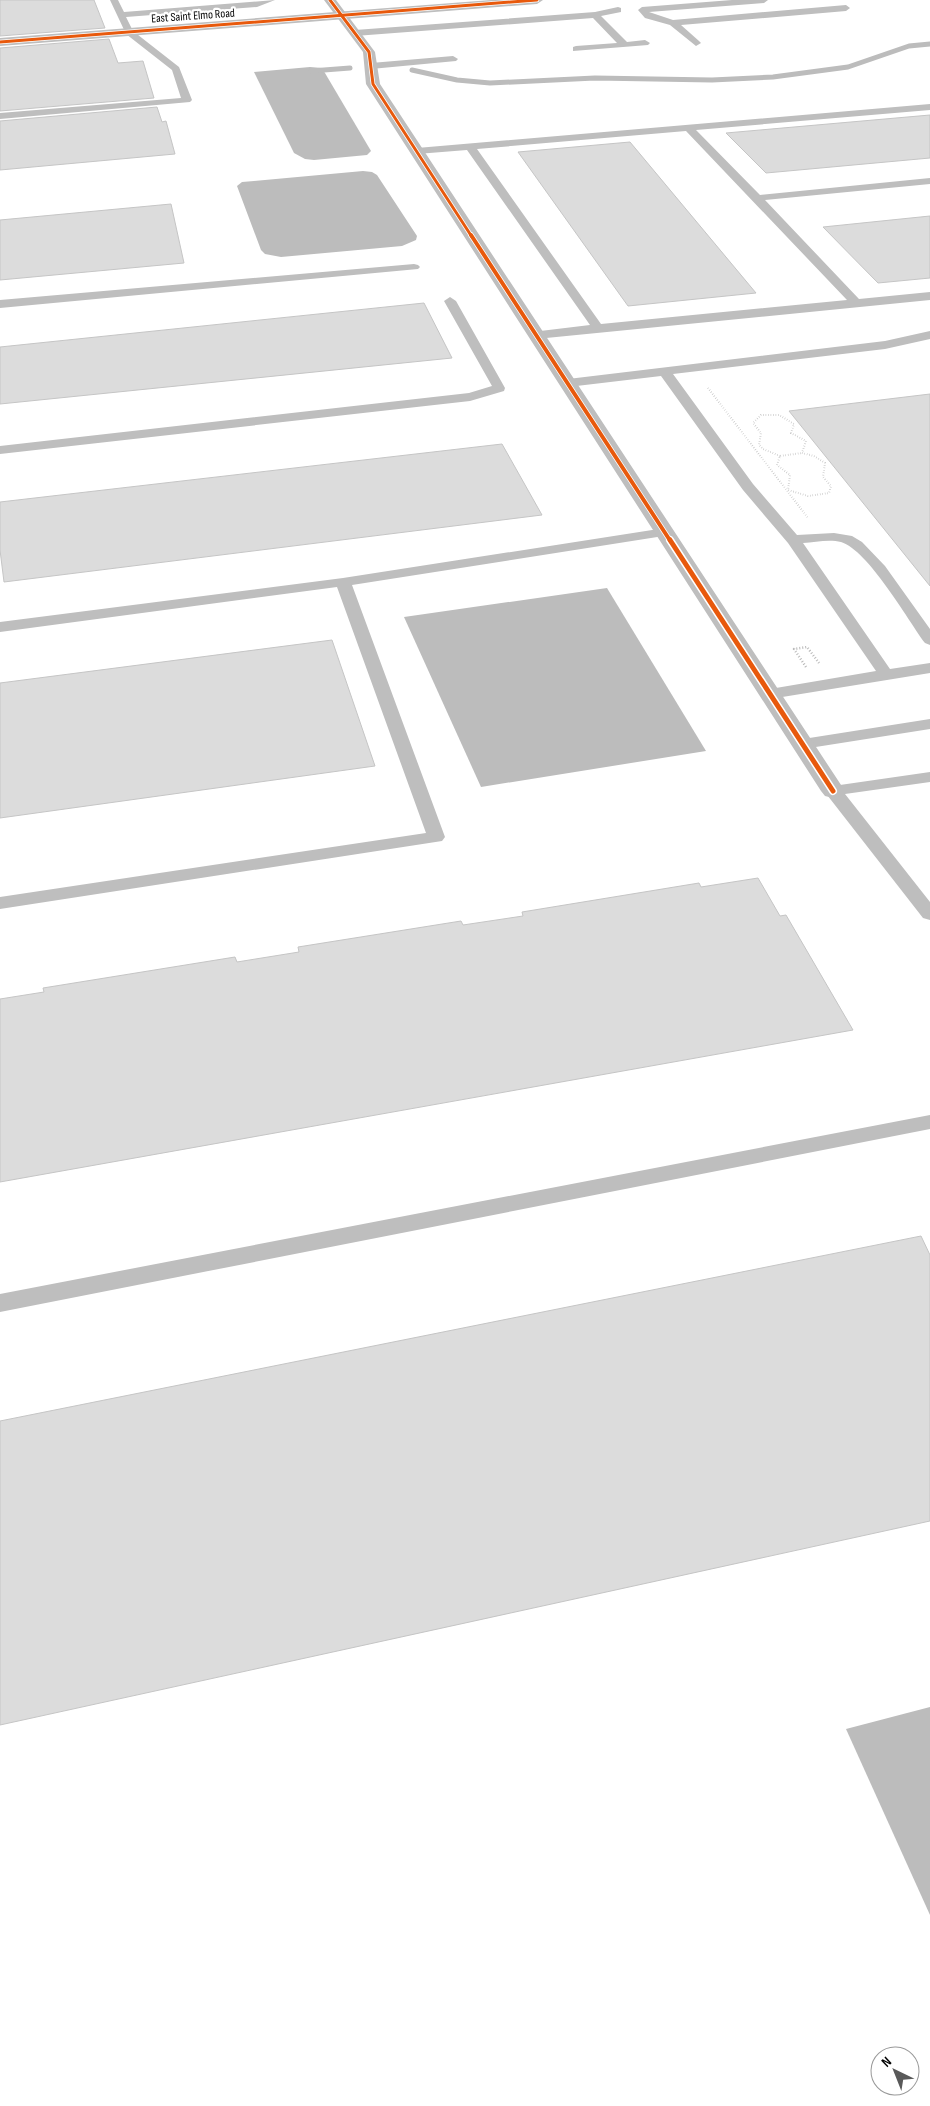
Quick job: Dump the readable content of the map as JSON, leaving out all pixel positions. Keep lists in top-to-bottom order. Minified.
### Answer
{"streets":{"street":["East Saint Elmo Road"]},"north":"top left"}
